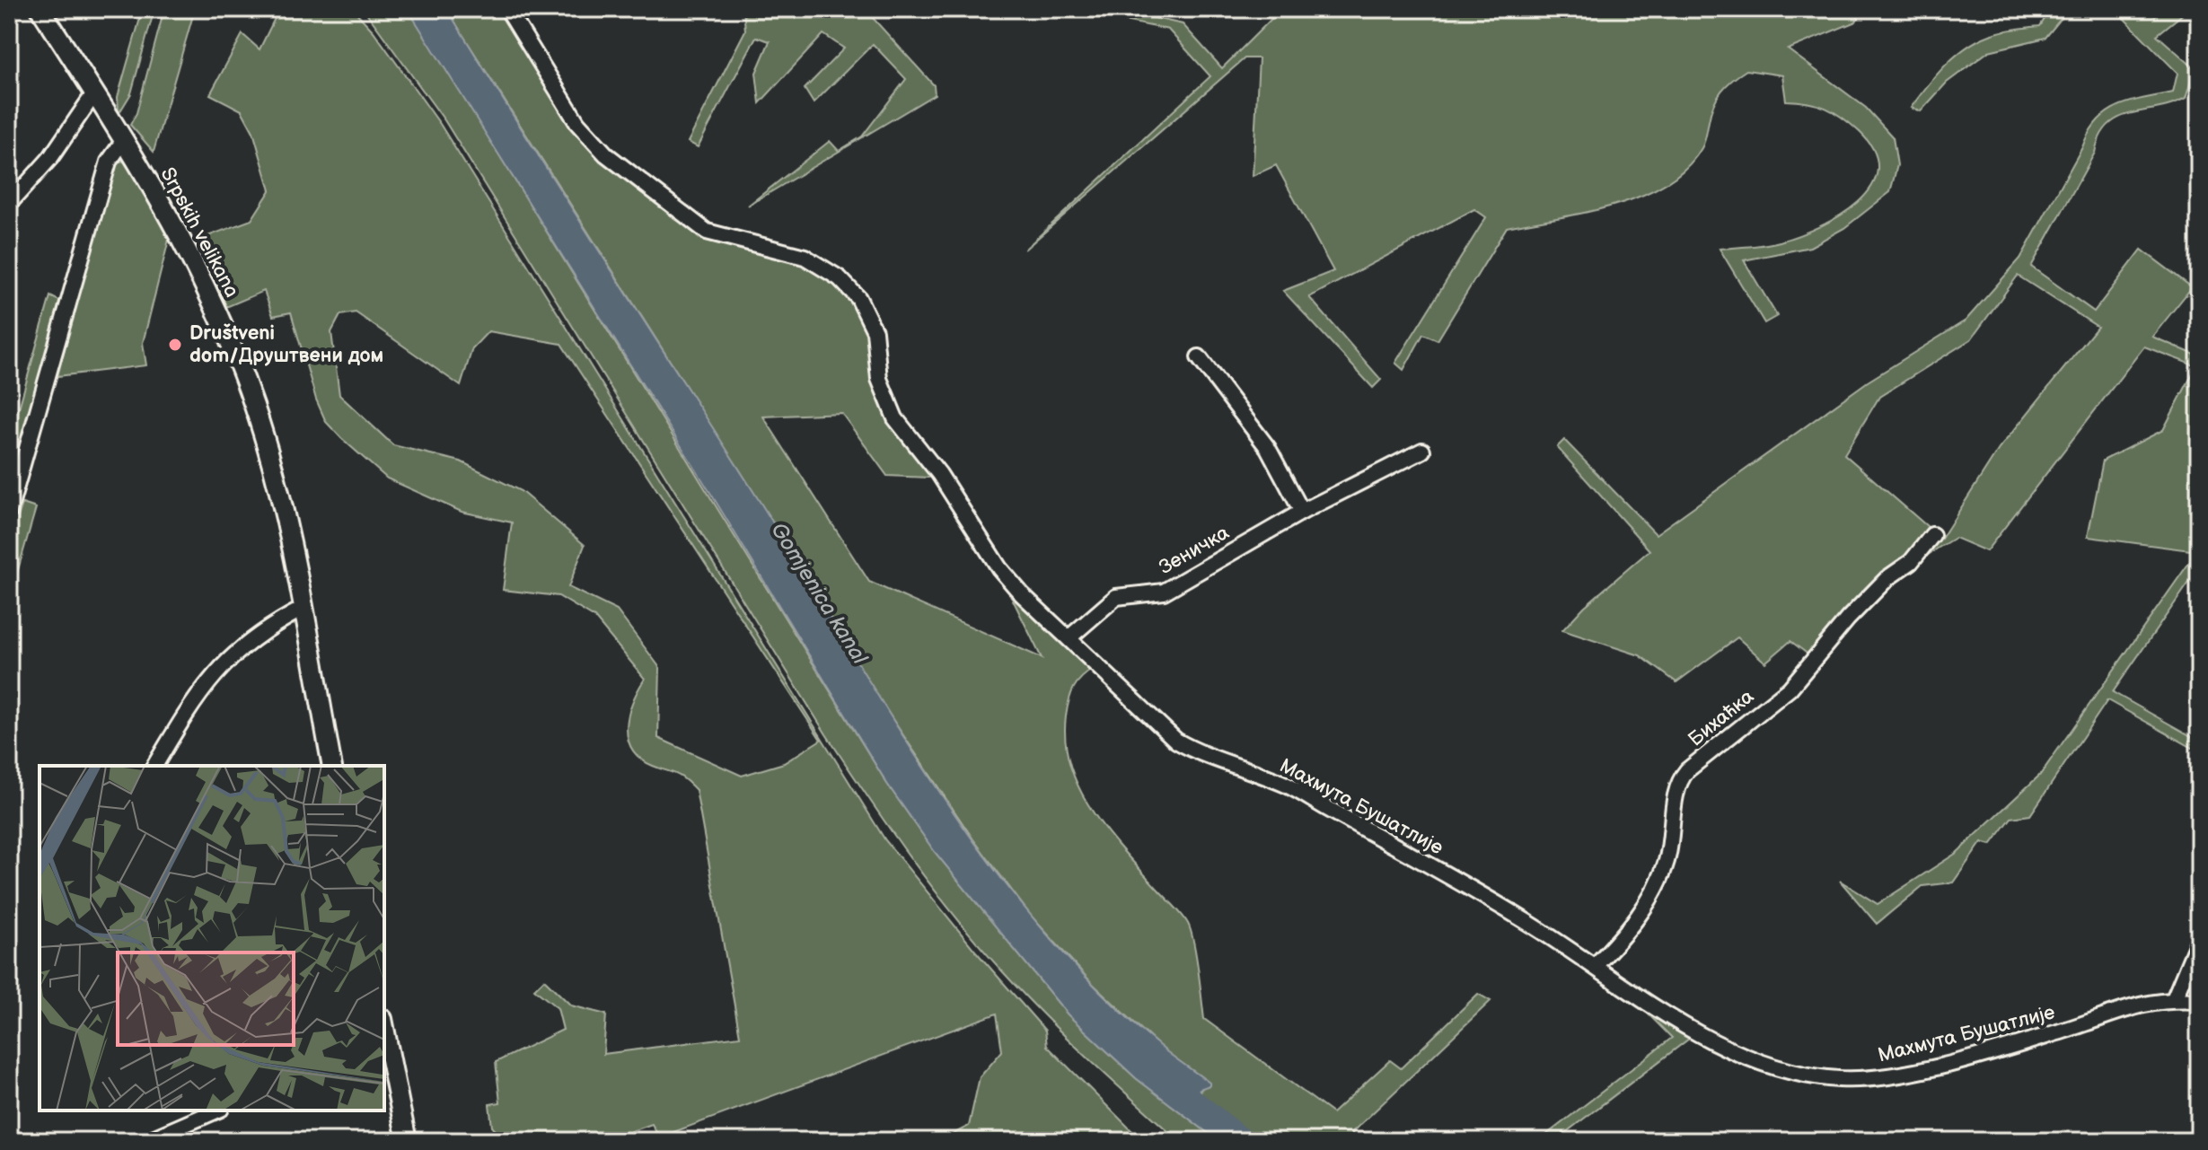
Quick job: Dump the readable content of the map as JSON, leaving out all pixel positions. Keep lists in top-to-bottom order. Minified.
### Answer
{"streets":{"main road":["Srpskih velikana"],"street":["Зеничка","Бихаћка","Махмута Бушатлије"]},"crossings":[["Зеничка","Махмута Бушатлије"],["Бихаћка","Махмута Бушатлије"]],"water":["Gomjenica kanal"],"places":["Društveni dom/Друштвени дом"]}
